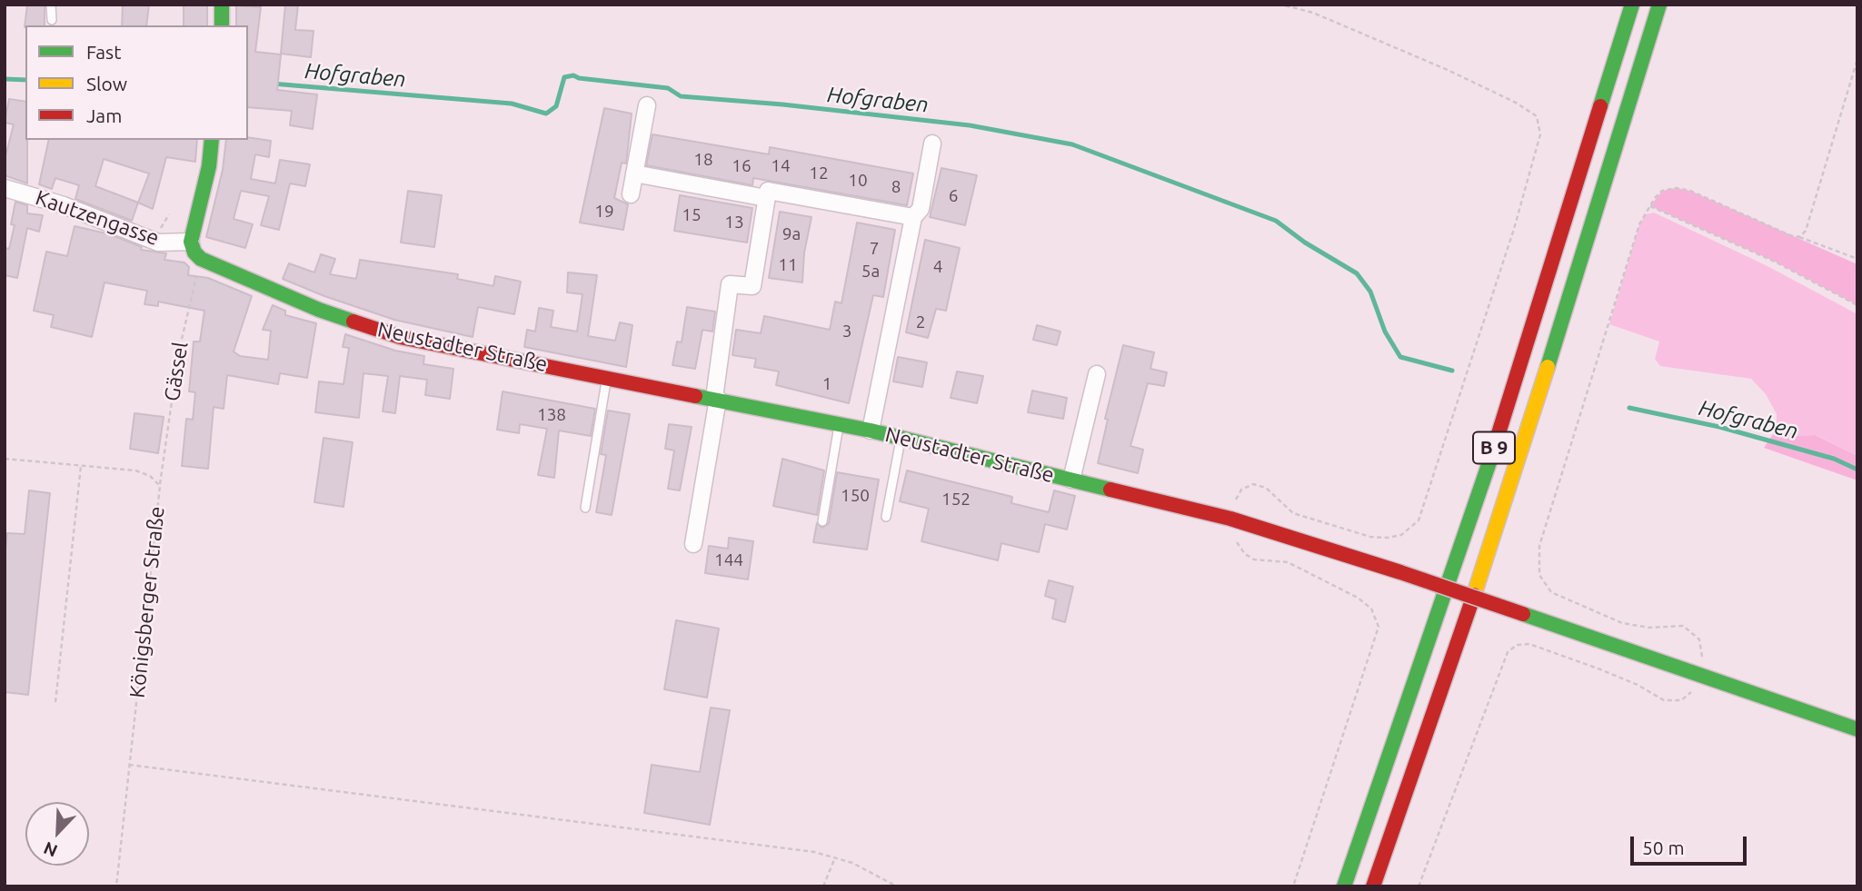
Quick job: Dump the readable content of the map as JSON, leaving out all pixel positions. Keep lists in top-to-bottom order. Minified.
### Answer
{"streets":{"main road":["Neustadter Straße","B 9"],"street":["Kautzengasse"],"path":["Gässel","Königsberger Straße"]},"crossings":[["Neustadter Straße","Gässel"],["Gässel","Königsberger Straße"]],"water":["Hofgraben"],"house_numbers":["18","16","14","12","10","8","6","19","15","13","9a","7","11","4","5a","2","3","1","138","150","152","144"],"legend":["Fast","Slow","Jam"],"scale_bar":"50 m","north":"bottom left"}
